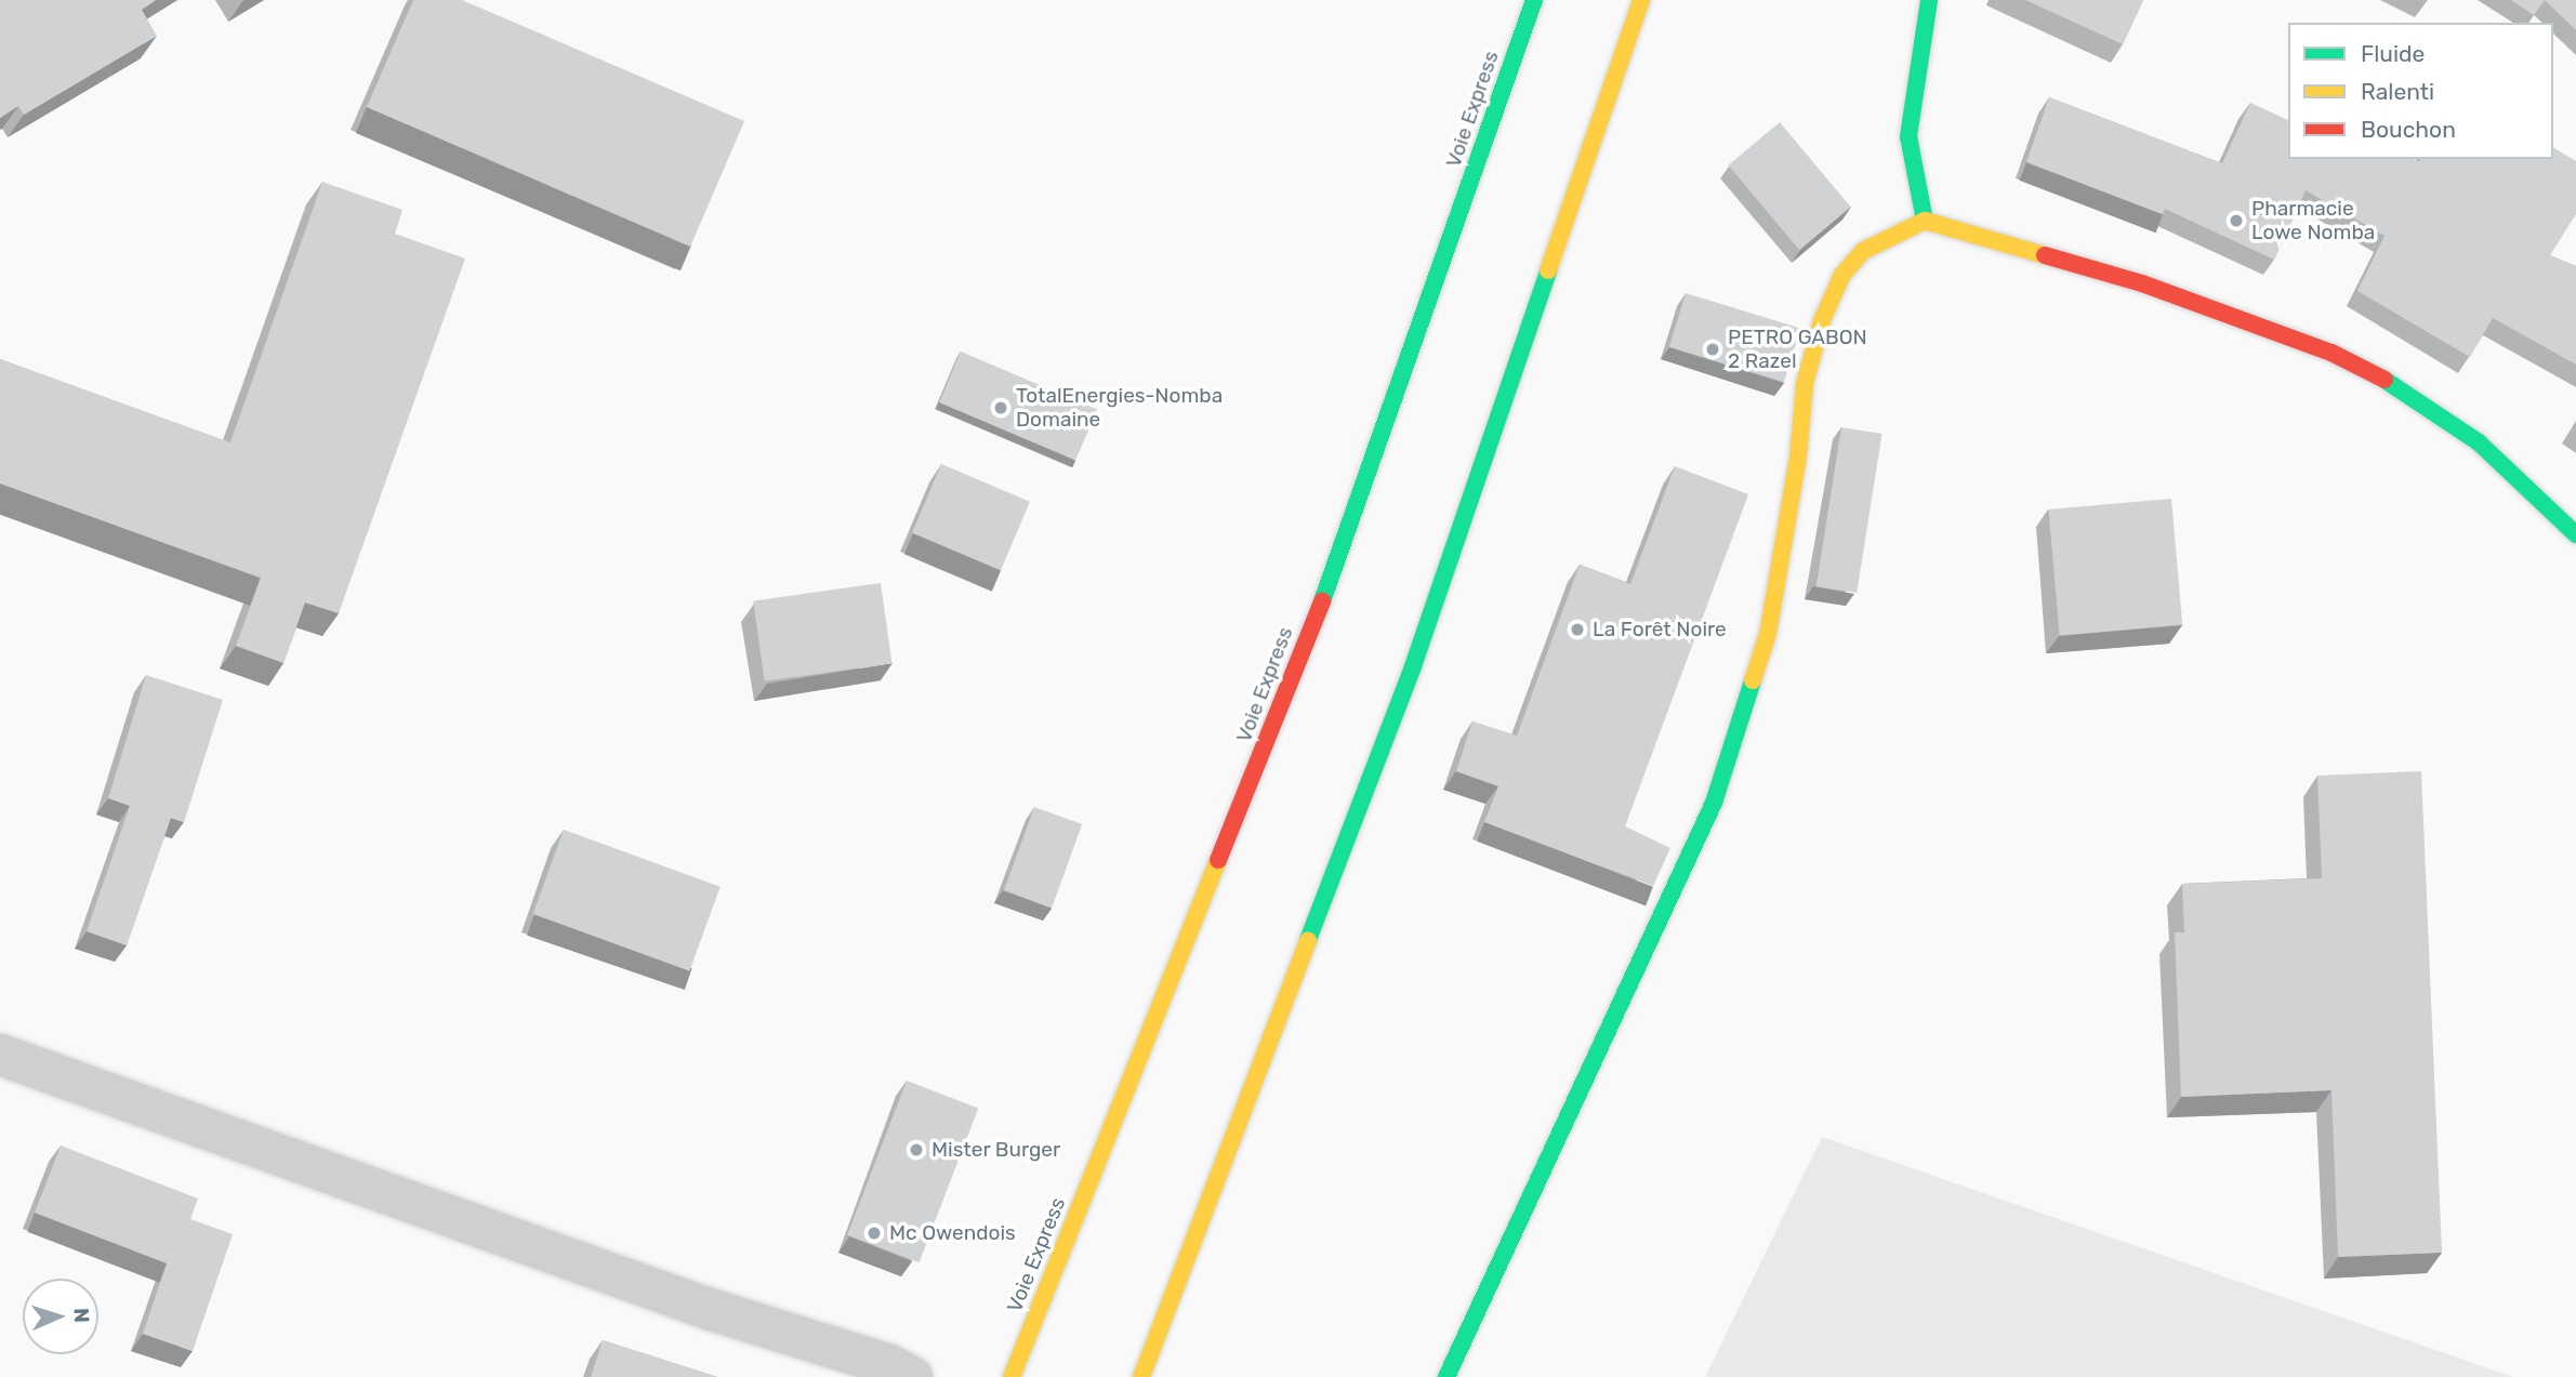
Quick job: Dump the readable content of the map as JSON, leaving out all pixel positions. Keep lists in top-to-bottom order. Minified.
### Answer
{"streets":{"main road":["Voie Express"]},"places":["Pharmacie Lowe Nomba","PETRO GABON 2 Razel","TotalEnergies-Nomba Domaine","La Forêt Noire","Mister Burger","Mc Owendois"],"legend":["Fluide","Ralenti","Bouchon"],"north":"right"}
